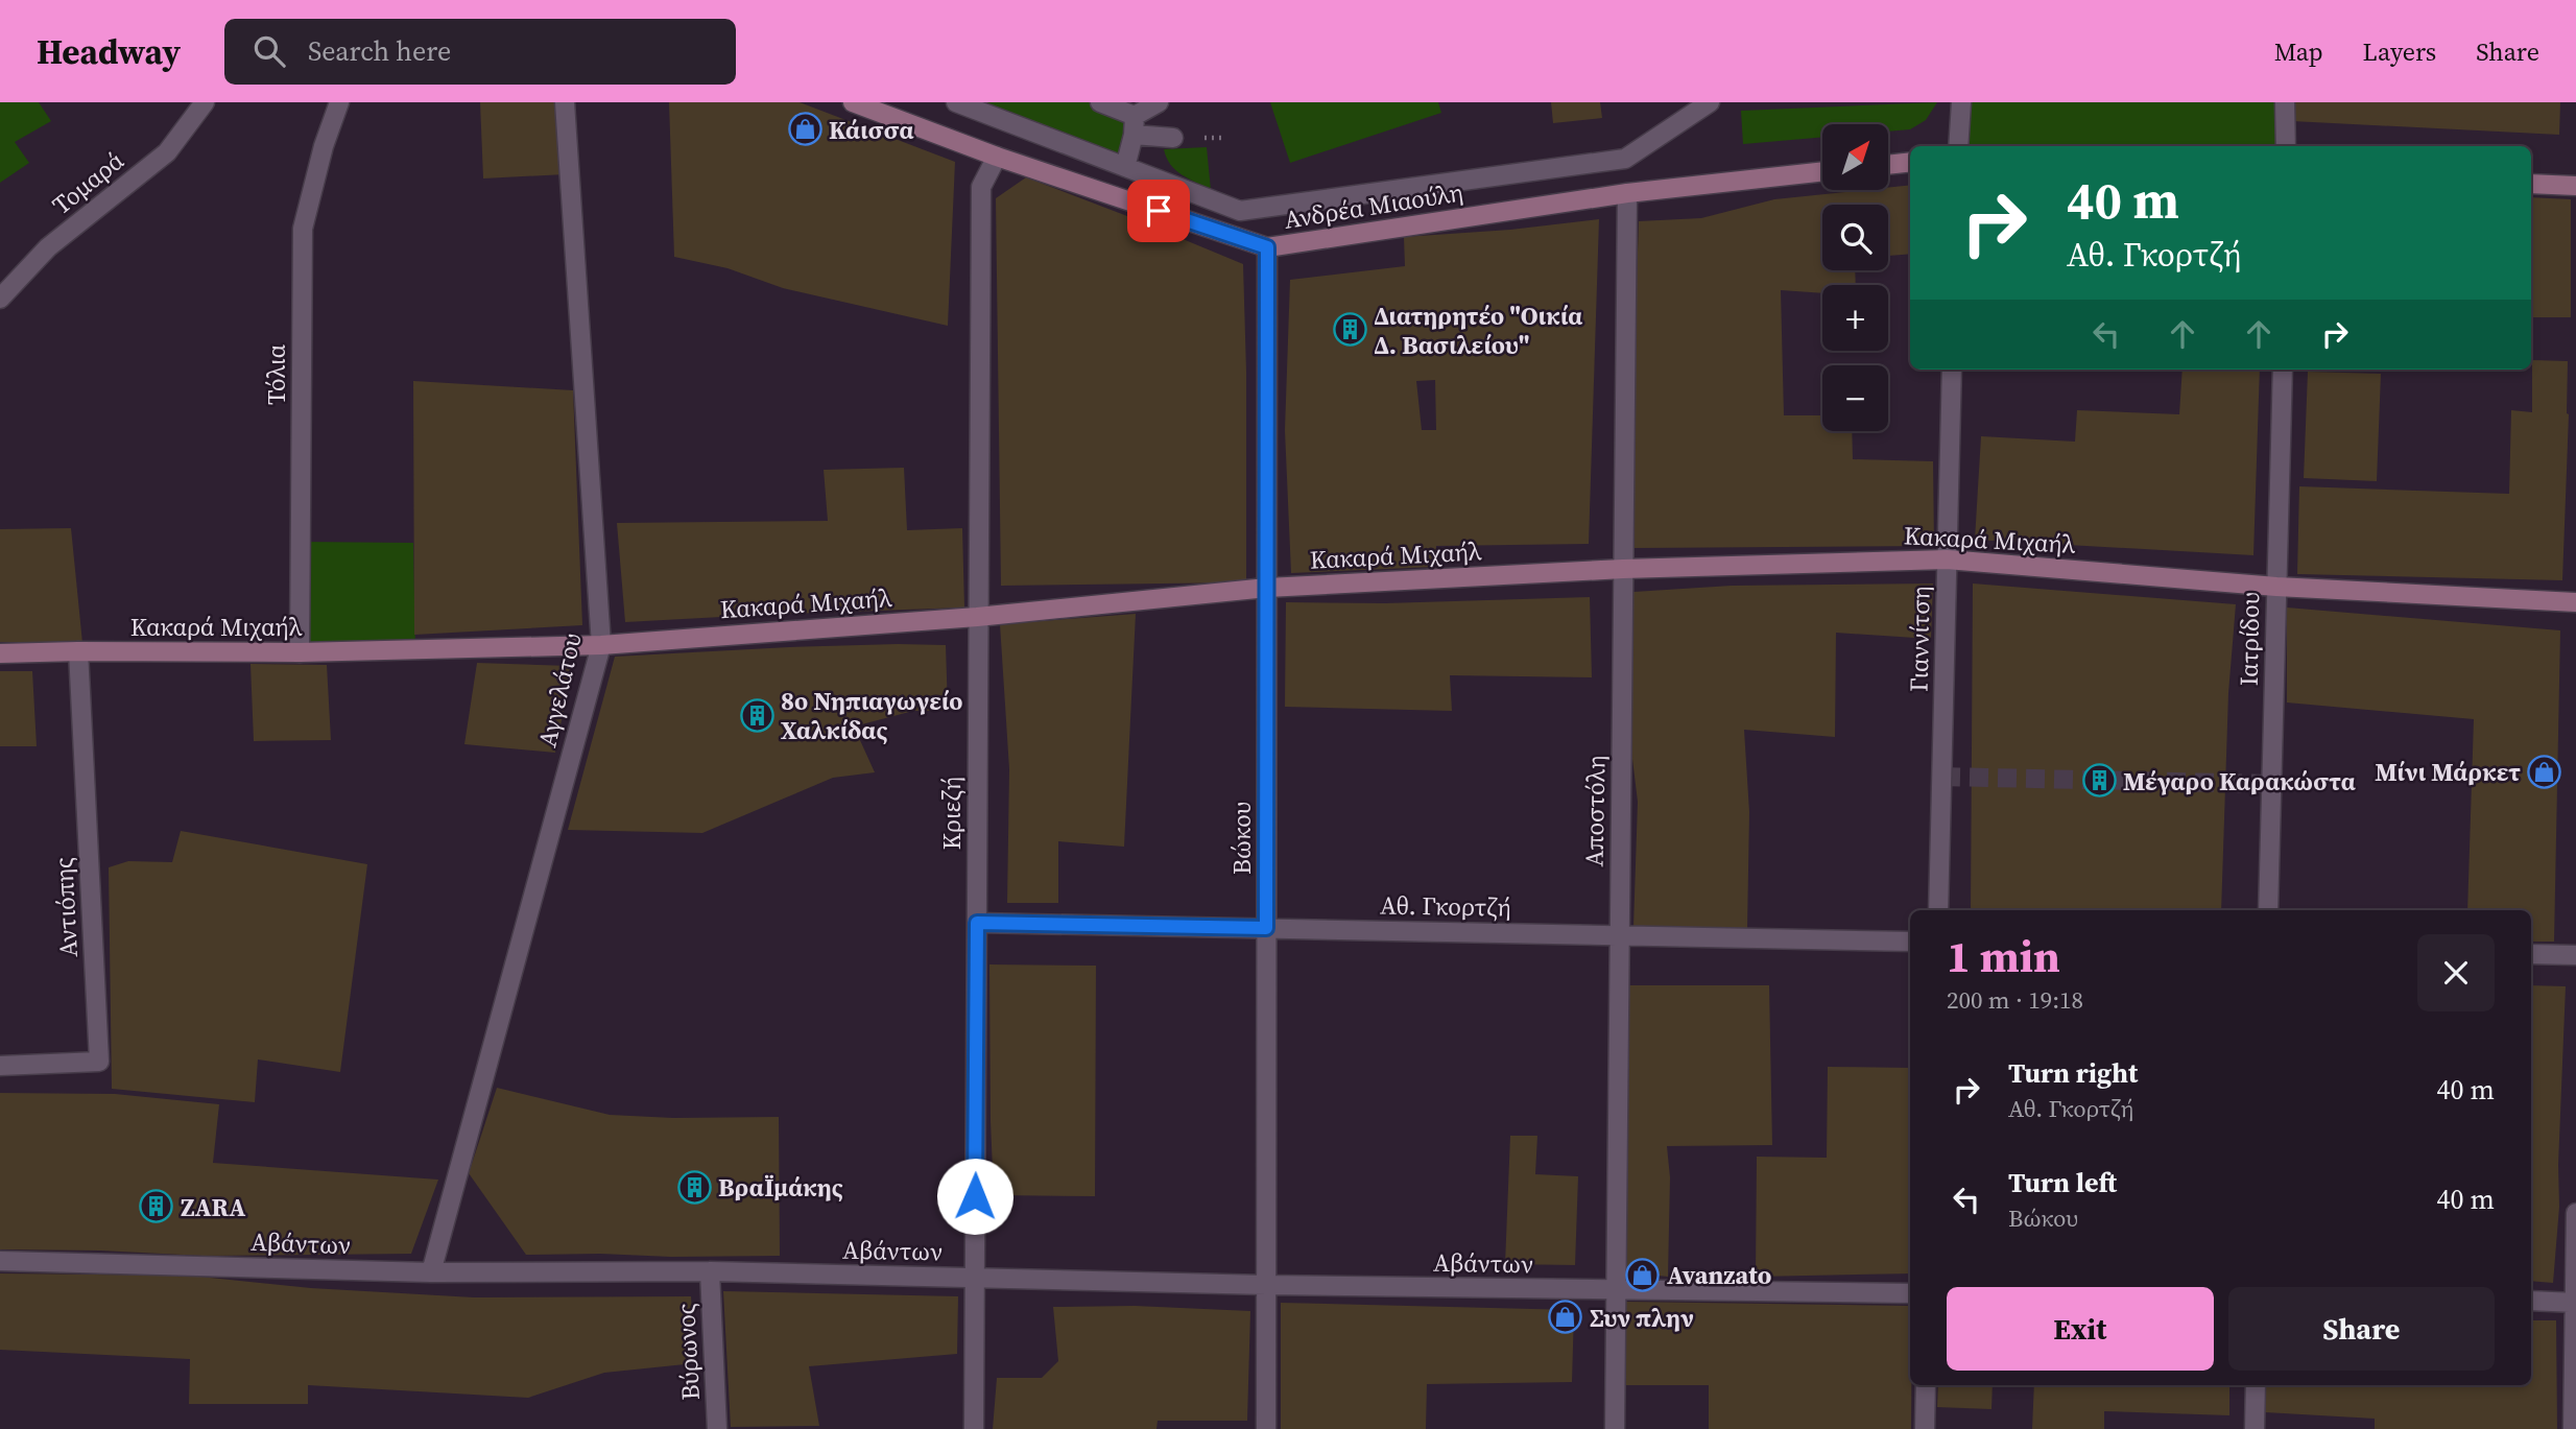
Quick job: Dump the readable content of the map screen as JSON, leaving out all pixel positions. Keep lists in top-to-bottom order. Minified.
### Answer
{"streets":{"street":["Τομαρά","Ανδρέα Μιαούλη","Τόλια","Κακαρά Μιχαήλ","Γιαννίτση","Ιατρίδου","Αγγελάτου","Αποστόλη","Κριεζή","Βώκου","Αθ. Γκορτζή","Αντιόπης","Αβάντων","Βύρωνος"]},"crossings":[["Ανδρέα Μιαούλη","Αποστόλη"],["Ανδρέα Μιαούλη","Κριεζή"],["Ανδρέα Μιαούλη","Βώκου"],["Τόλια","Κακαρά Μιχαήλ"],["Κακαρά Μιχαήλ","Γιαννίτση"],["Κακαρά Μιχαήλ","Ιατρίδου"],["Κακαρά Μιχαήλ","Αγγελάτου"],["Κακαρά Μιχαήλ","Αποστόλη"],["Κακαρά Μιχαήλ","Κριεζή"],["Κακαρά Μιχαήλ","Βώκου"],["Κακαρά Μιχαήλ","Αντιόπης"],["Αγγελάτου","Αβάντων"],["Αποστόλη","Αθ. Γκορτζή"],["Αποστόλη","Αβάντων"],["Κριεζή","Αθ. Γκορτζή"],["Κριεζή","Αβάντων"],["Βώκου","Αθ. Γκορτζή"],["Βώκου","Αβάντων"],["Αβάντων","Βύρωνος"]],"places":{"shop":["Κάισσα","Μίνι Μάρκετ","Avanzato","Συν πλην"],"building":["Διατηρητέο \"Οικία Δ. Βασιλείου\"","8ο Νηπιαγωγείο Χαλκίδας","Μέγαρο Καρακώστα","ΒραΪμάκης","ZARA"]},"north":"top right","page":{"header":"Headway","search":"Search here","nav":["Map","Layers","Share"],"map_buttons":["+","−"],"turn":["40 m","Αθ. Γκορτζή"],"heading":["1 min","200 m · 19:18"],"list":[{"name":"Turn right","note":"Αθ. Γκορτζή","value":"40 m"},{"name":"Turn left","note":"Βώκου","value":"40 m"}],"buttons":["Exit","Share"]}}
